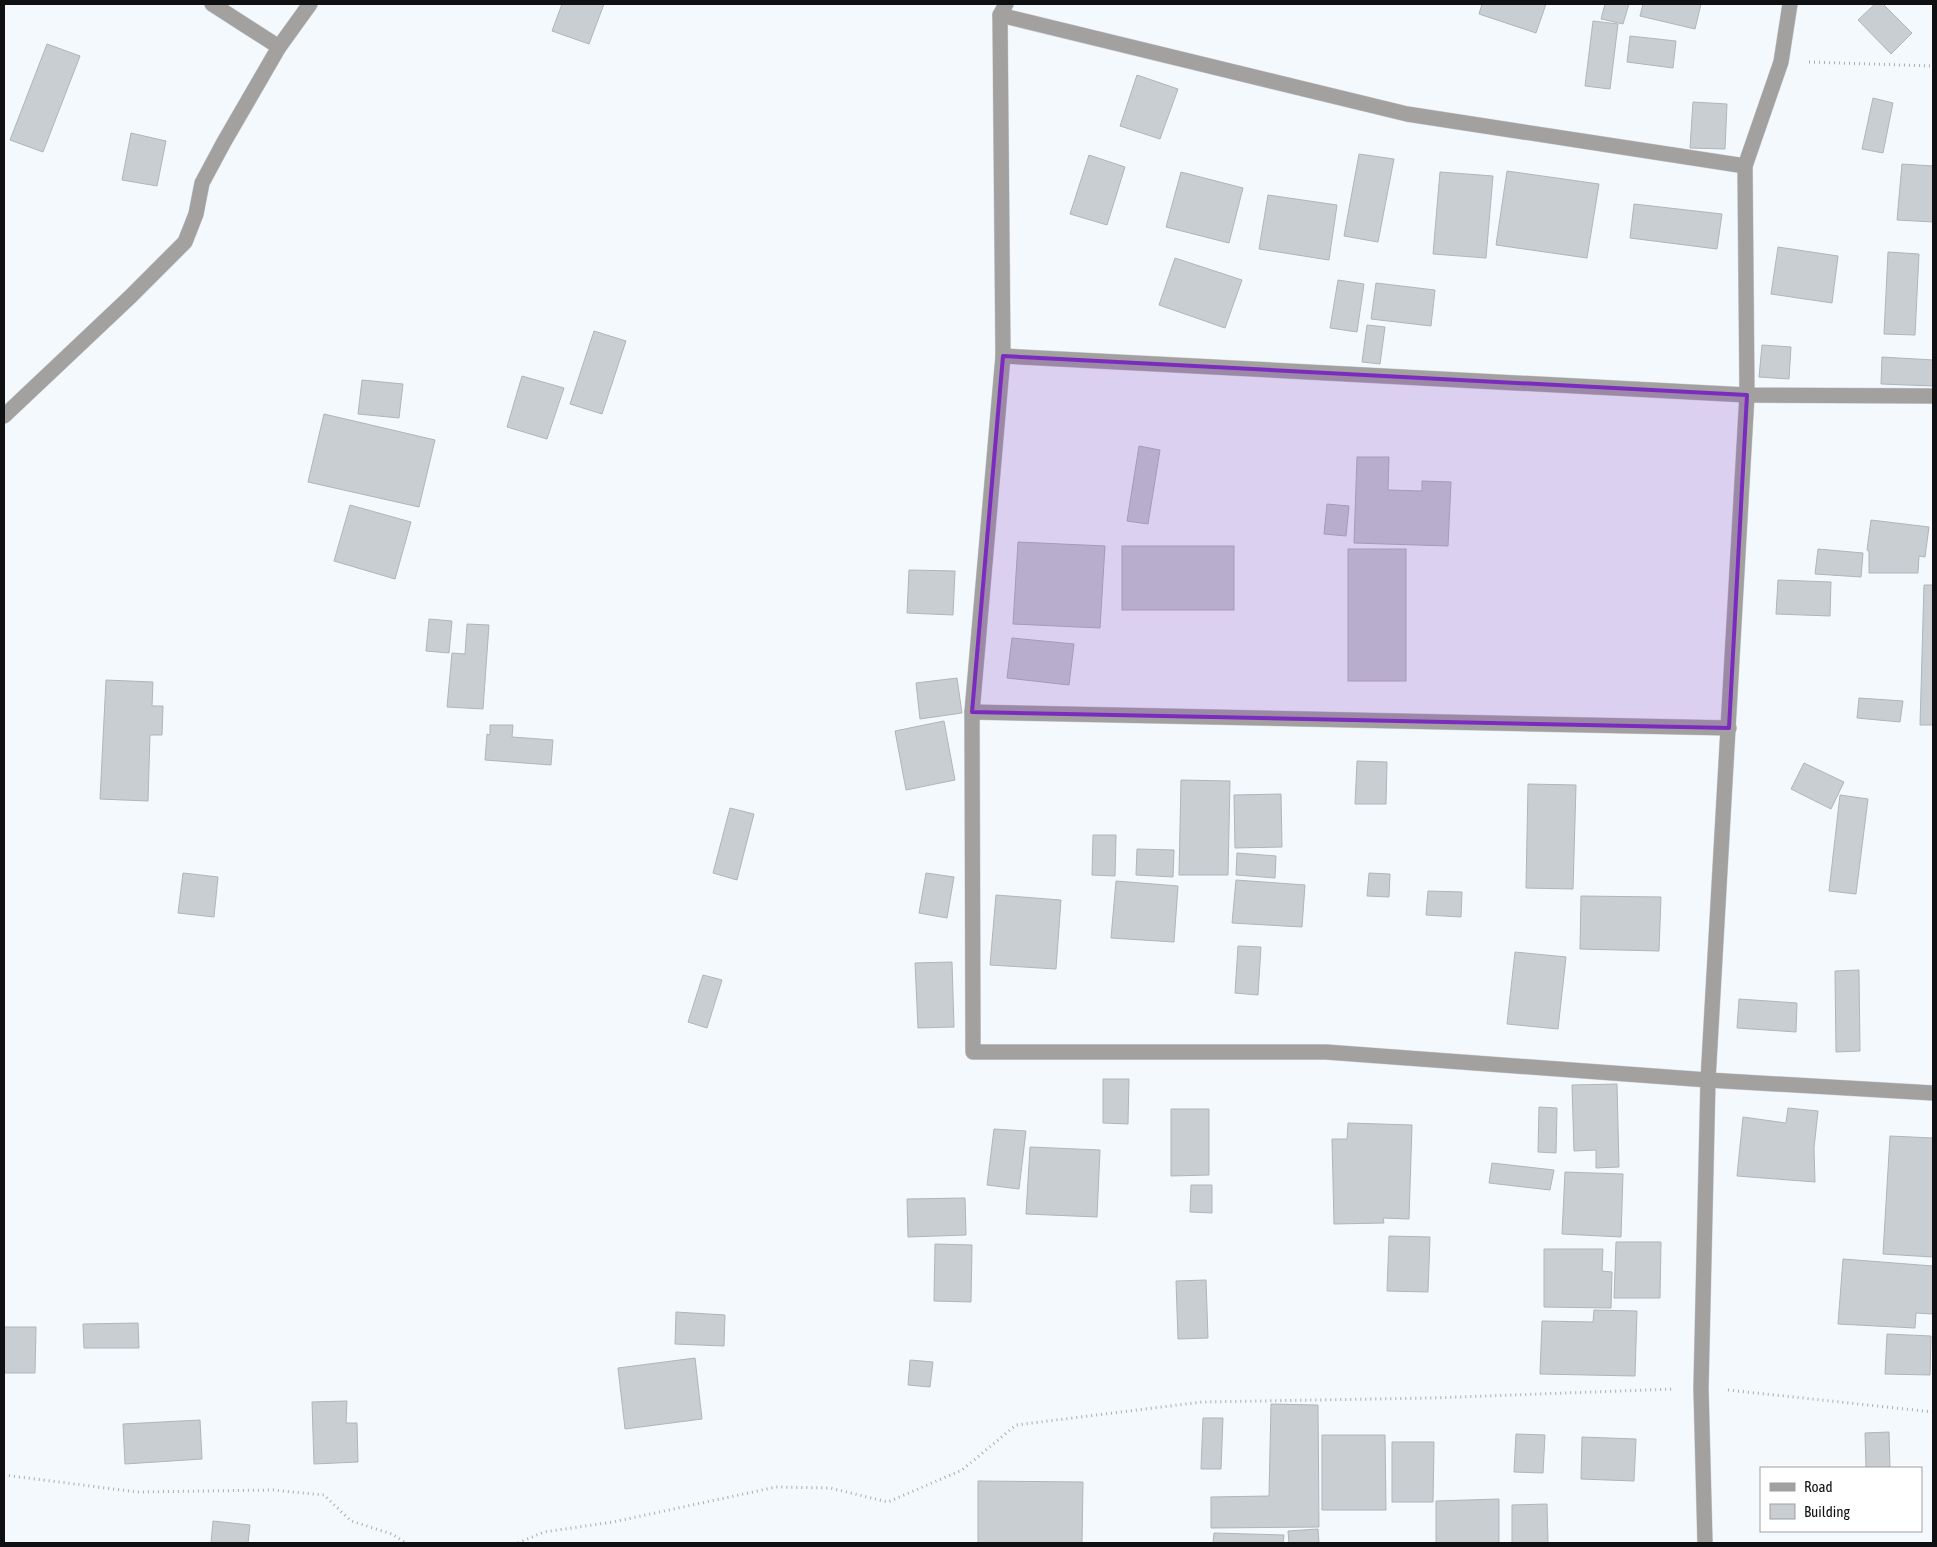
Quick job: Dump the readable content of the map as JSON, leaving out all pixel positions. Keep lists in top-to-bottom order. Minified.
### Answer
{"legend":["Road","Building"]}
